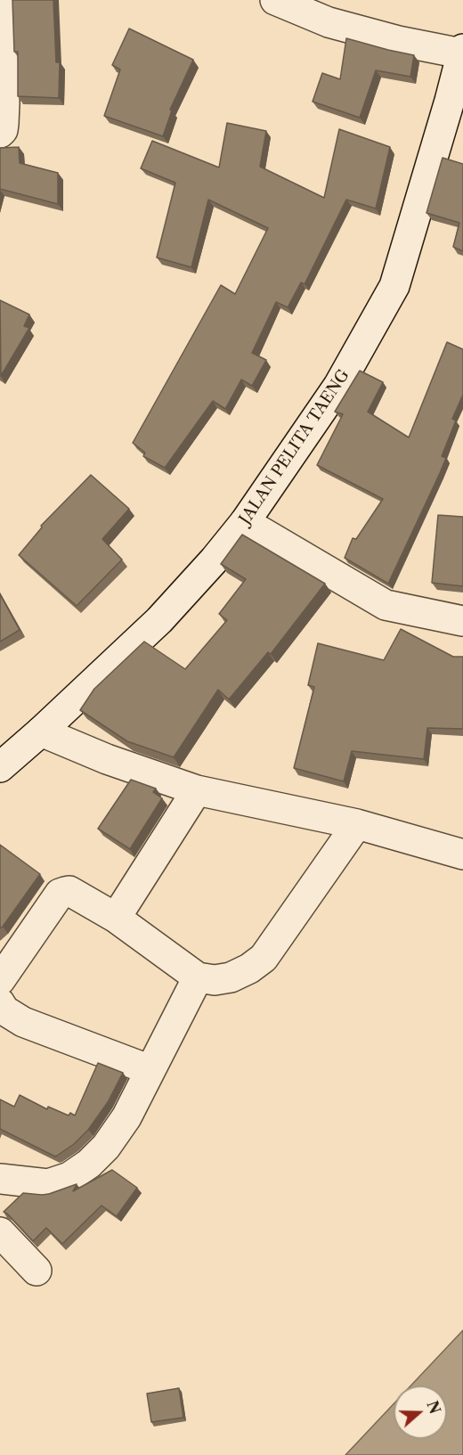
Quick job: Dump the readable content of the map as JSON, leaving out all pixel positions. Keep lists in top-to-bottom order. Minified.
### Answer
{"streets":{"street":["JALAN PELITA TAENG"]},"north":"right"}
